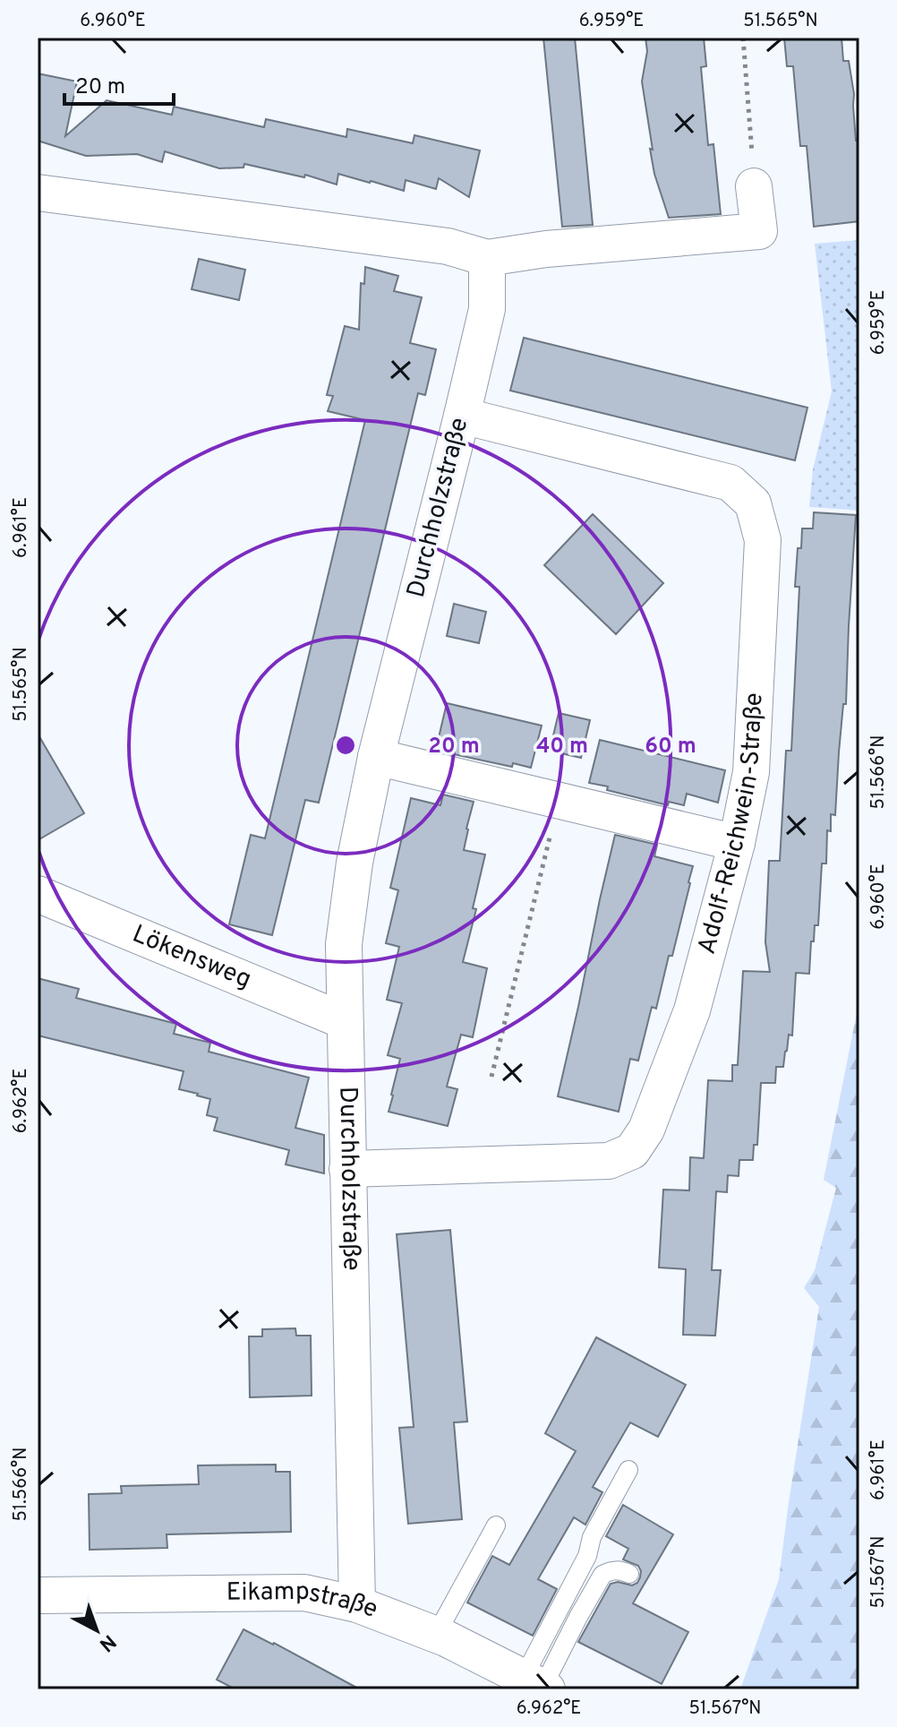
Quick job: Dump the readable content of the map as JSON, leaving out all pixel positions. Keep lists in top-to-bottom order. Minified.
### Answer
{"streets":{"street":["Durchholzstraße","Adolf-Reichwein-Straße","Lökensweg","Eikampstraße"]},"crossings":[["Durchholzstraße","Adolf-Reichwein-Straße"],["Durchholzstraße","Lökensweg"],["Durchholzstraße","Eikampstraße"]],"scale_bar":"20 m","north":"bottom right","coordinates":["6.960°E","6.959°E","51.565°N","6.961°E","51.566°N","6.962°E","51.567°N"],"rings":["20 m","40 m","60 m"]}
